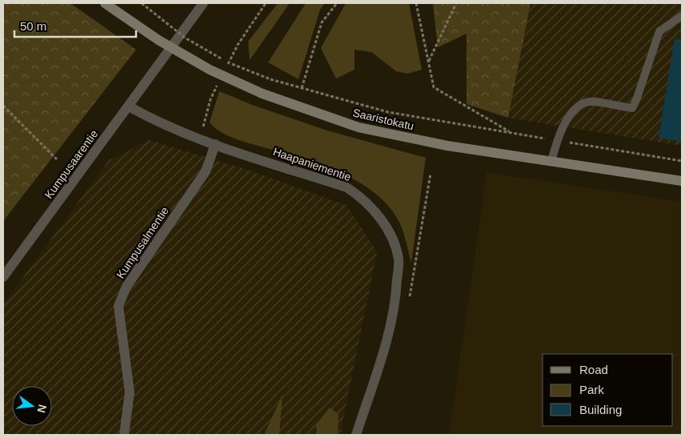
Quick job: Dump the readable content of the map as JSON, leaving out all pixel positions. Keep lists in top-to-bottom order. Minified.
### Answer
{"streets":{"main road":["Saaristokatu"],"street":["Kumpusaarentie","Haapaniementie","Kumpusalmentie"]},"crossings":[["Kumpusaarentie","Haapaniementie"],["Haapaniementie","Kumpusalmentie"]],"legend":["Road","Park","Building"],"scale_bar":"50 m","north":"right"}
